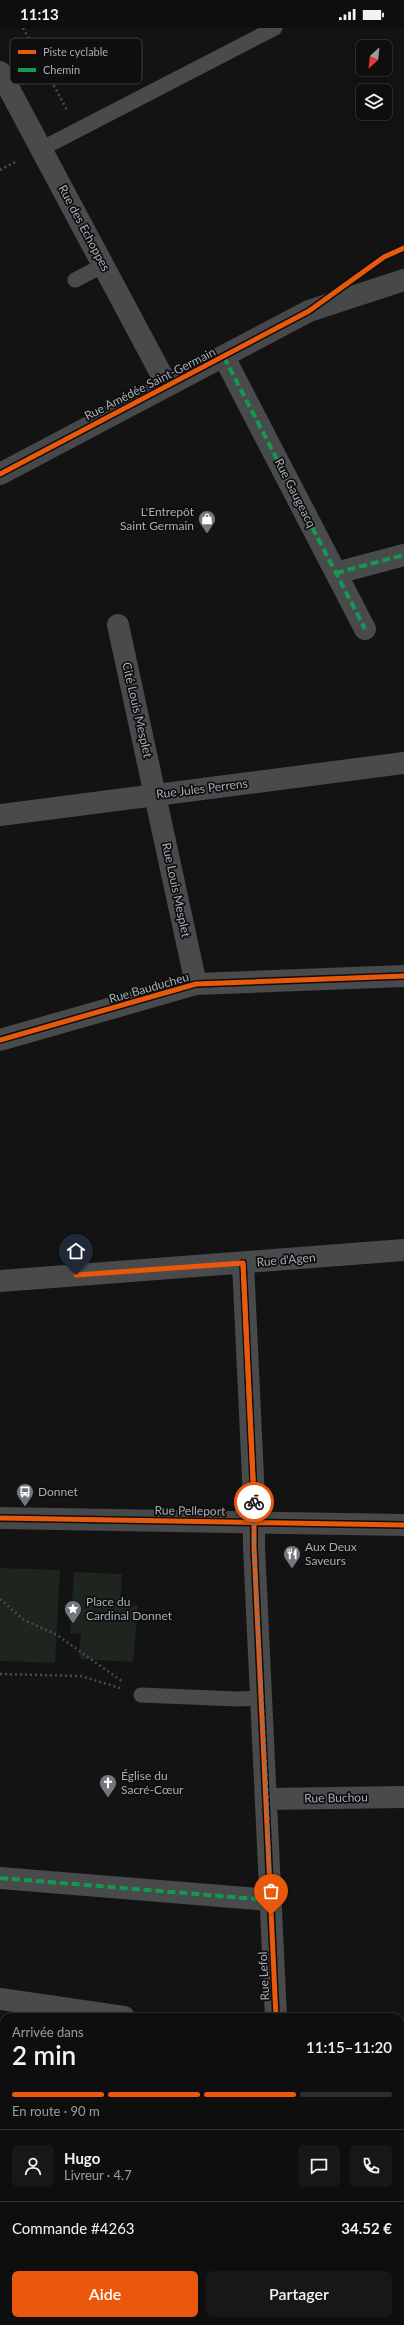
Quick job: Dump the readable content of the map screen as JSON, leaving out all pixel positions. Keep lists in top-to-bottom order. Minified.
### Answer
{"streets":{"street":["Rue des Echoppes","Rue Amédée Saint-Germain","Rue Gaugeacq","Cité Louis Mesplet","Rue Jules Perrens","Rue Louis Mesplet","Rue Bauducheu","Rue d'Agen","Rue Pelleport","Rue Buchou","Rue Lefol"]},"crossings":[["Rue des Echoppes","Rue Amédée Saint-Germain"],["Rue Amédée Saint-Germain","Rue Gaugeacq"],["Cité Louis Mesplet","Rue Jules Perrens"],["Cité Louis Mesplet","Rue Louis Mesplet"],["Rue Jules Perrens","Rue Louis Mesplet"],["Rue Louis Mesplet","Rue Bauducheu"],["Rue d'Agen","Rue Lefol"],["Rue Pelleport","Rue Lefol"],["Rue Buchou","Rue Lefol"]],"places":{"shop":["L'Entrepôt Saint Germain"],"bus stop":["Donnet"],"restaurant":["Aux Deux Saveurs"],"place":["Place du Cardinal Donnet"],"church":["Église du Sacré-Cœur"]},"legend":["Piste cyclable","Chemin"],"north":"bottom left","page":{"status":"11:13","heading":["2 min","Arrivée dans","11:15–11:20"],"panel":["Hugo","Livreur · 4.7","Commande #4263","34.52 €"],"bar":"En route · 90 m","buttons":["Aide","Partager"]}}
